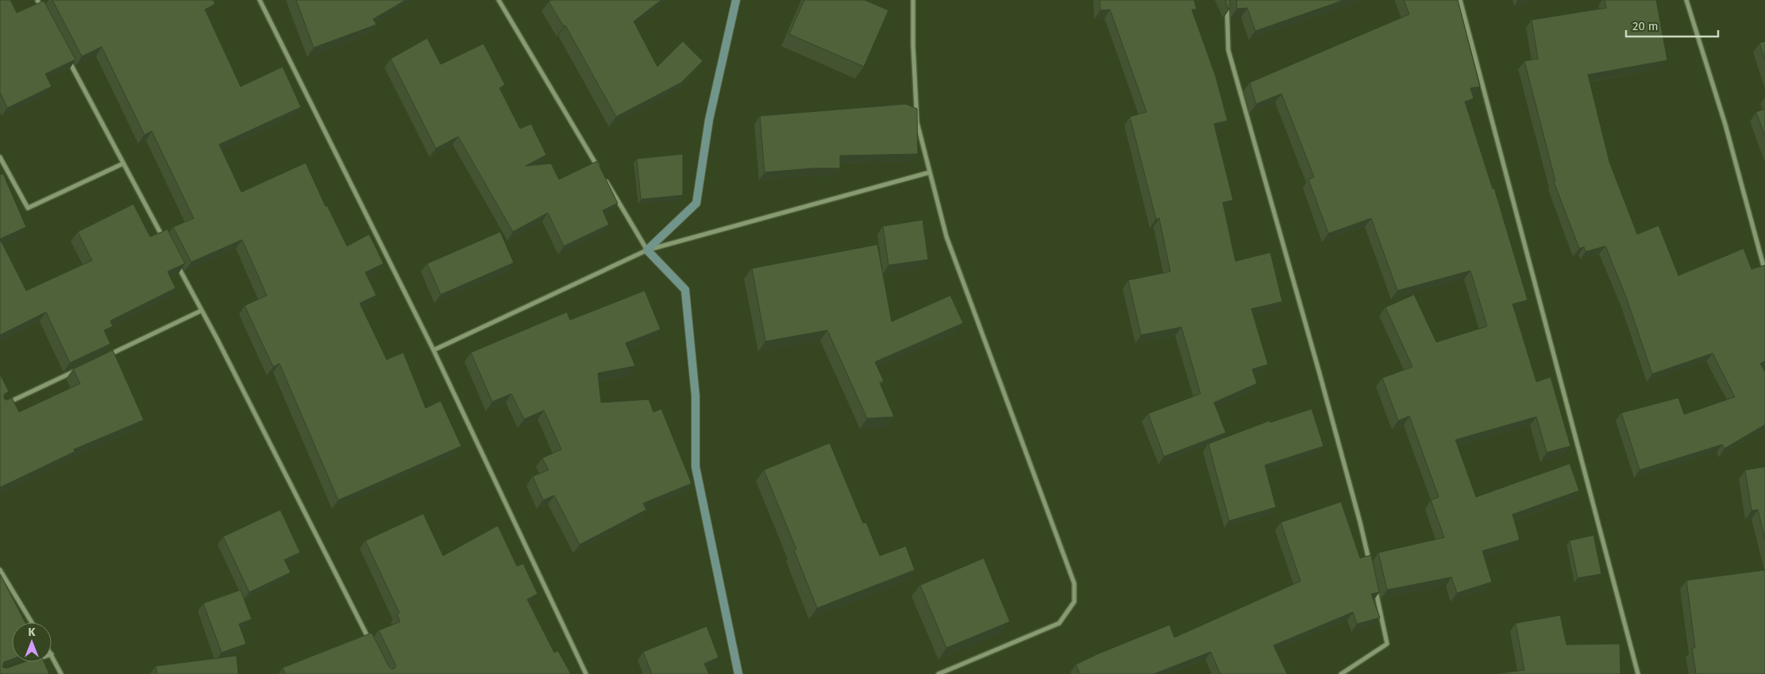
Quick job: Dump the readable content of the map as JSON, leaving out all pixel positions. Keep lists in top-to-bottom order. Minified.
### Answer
{"scale_bar":"20 m","north":"top"}
